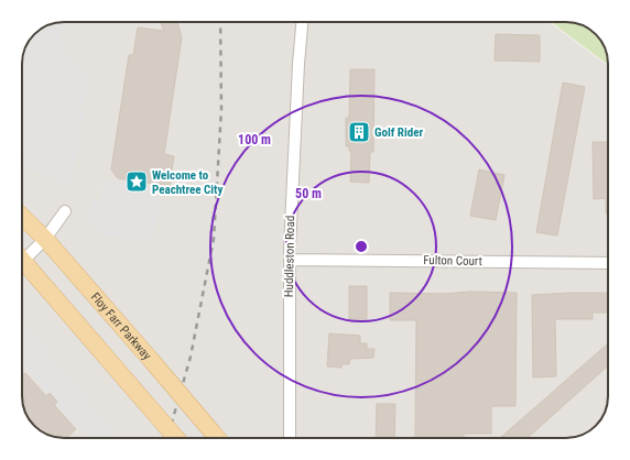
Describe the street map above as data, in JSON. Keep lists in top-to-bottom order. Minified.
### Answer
{"streets":{"main road":["Floy Farr Parkway"],"street":["Huddleston Road","Fulton Court"]},"crossings":[["Huddleston Road","Fulton Court"]],"places":{"building":["Golf Rider"],"place":["Welcome to Peachtree City"]},"rings":["100 m","50 m"]}
